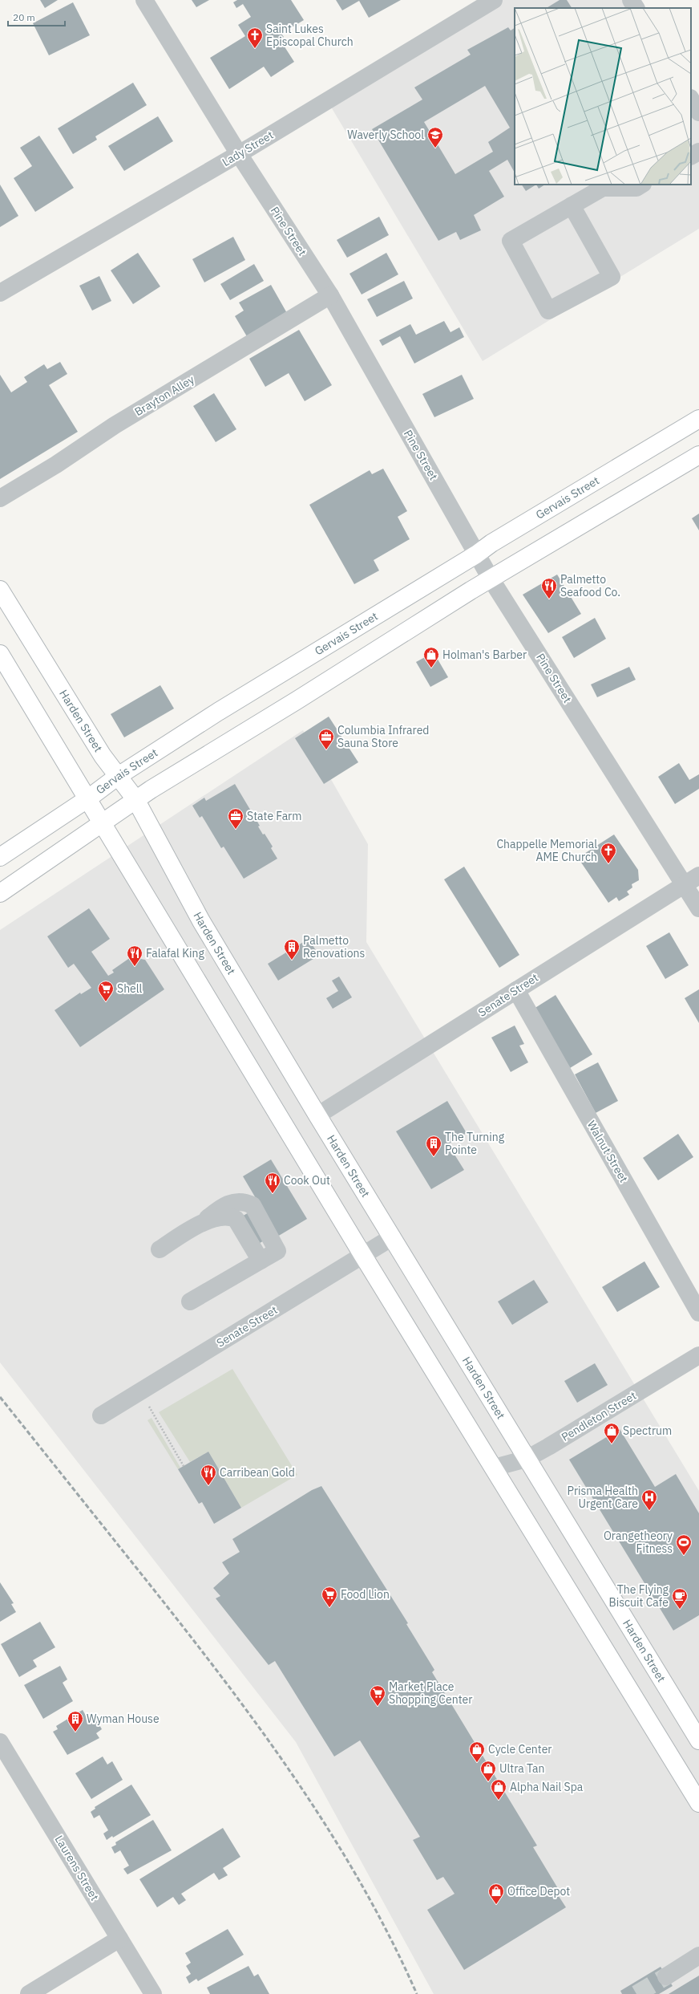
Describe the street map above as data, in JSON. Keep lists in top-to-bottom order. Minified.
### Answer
{"streets":{"main road":["Gervais Street","Harden Street"],"street":["Lady Street","Pine Street","Brayton Alley","Senate Street","Walnut Street","Pendleton Street","Laurens Street"]},"crossings":[["Lady Street","Pine Street"],["Pine Street","Brayton Alley"],["Pine Street","Gervais Street"],["Pine Street","Senate Street"],["Gervais Street","Harden Street"],["Harden Street","Senate Street"],["Harden Street","Pendleton Street"],["Senate Street","Walnut Street"]],"places":{"church":["Saint Lukes Episcopal Church","Chappelle Memorial AME Church"],"school or university":["Waverly School"],"restaurant":["Palmetto Seafood Co.","Falafal King","Cook Out","Carribean Gold"],"shop":["Holman's Barber","Spectrum","Cycle Center","Ultra Tan","Alpha Nail Spa","Office Depot"],"office":["Columbia Infrared Sauna Store","State Farm"],"building":["Palmetto Renovations","The Turning Pointe","Wyman House"],"supermarket":["Shell","Food Lion","Market Place Shopping Center"],"hospital":["Prisma Health Urgent Care"],"sports":["Orangetheory Fitness"],"cafe":["The Flying Biscuit Cafe"]},"scale_bar":"20 m"}
